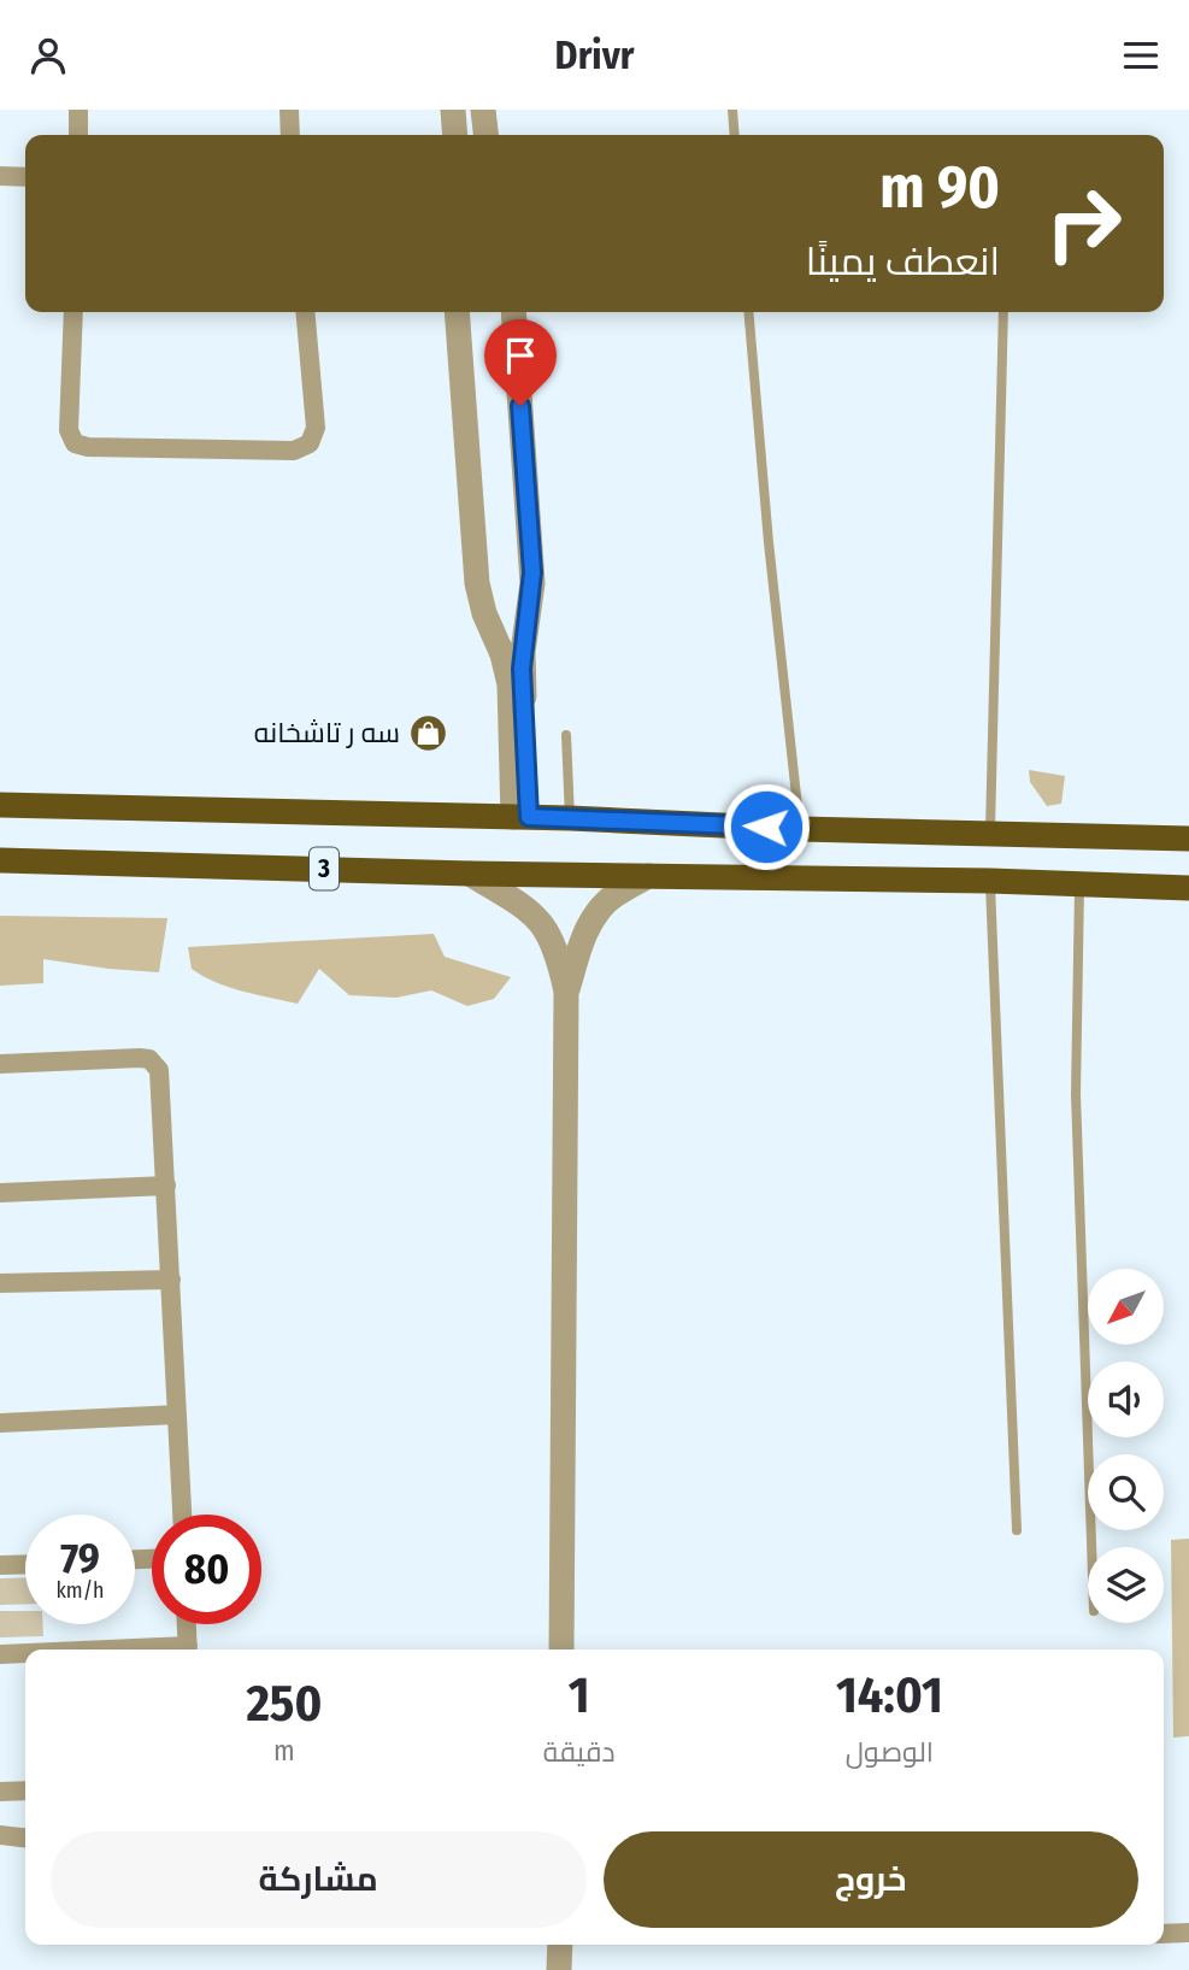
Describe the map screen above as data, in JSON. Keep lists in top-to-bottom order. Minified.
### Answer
{"streets":{"highway":["3"]},"places":{"shop":["سه ر تاشخانه"]},"north":"bottom left","page":{"header":"Drivr","turn":["90 m","انعطف يمينًا"],"speed":"79 km/h","limit":"80","eta":["14:01","الوصول","1","دقيقة","250","m"],"buttons":["خروج","مشاركة"]}}
